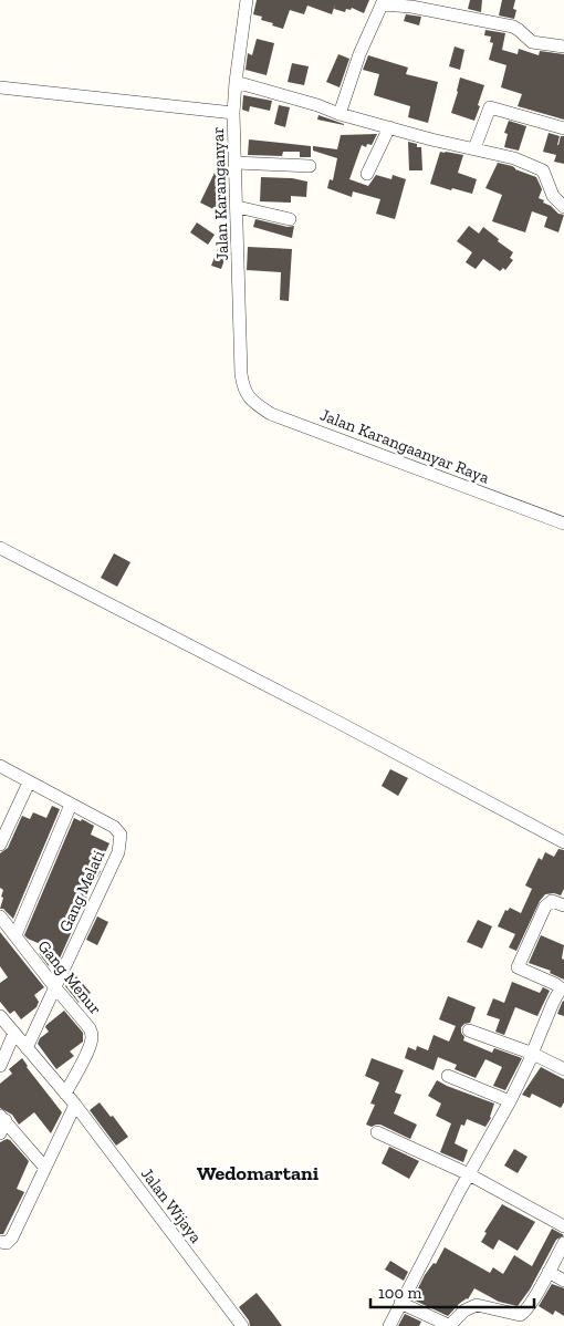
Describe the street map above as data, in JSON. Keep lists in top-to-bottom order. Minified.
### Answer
{"streets":{"street":["Jalan Karanganyar","Jalan Karangaanyar Raya","Gang Melati","Gang Menur","Jalan Wijaya"]},"crossings":[["Jalan Karanganyar","Jalan Karangaanyar Raya"],["Gang Melati","Gang Menur"],["Gang Melati","Jalan Wijaya"],["Gang Menur","Jalan Wijaya"]],"districts":["Wedomartani"],"scale_bar":"100 m"}
